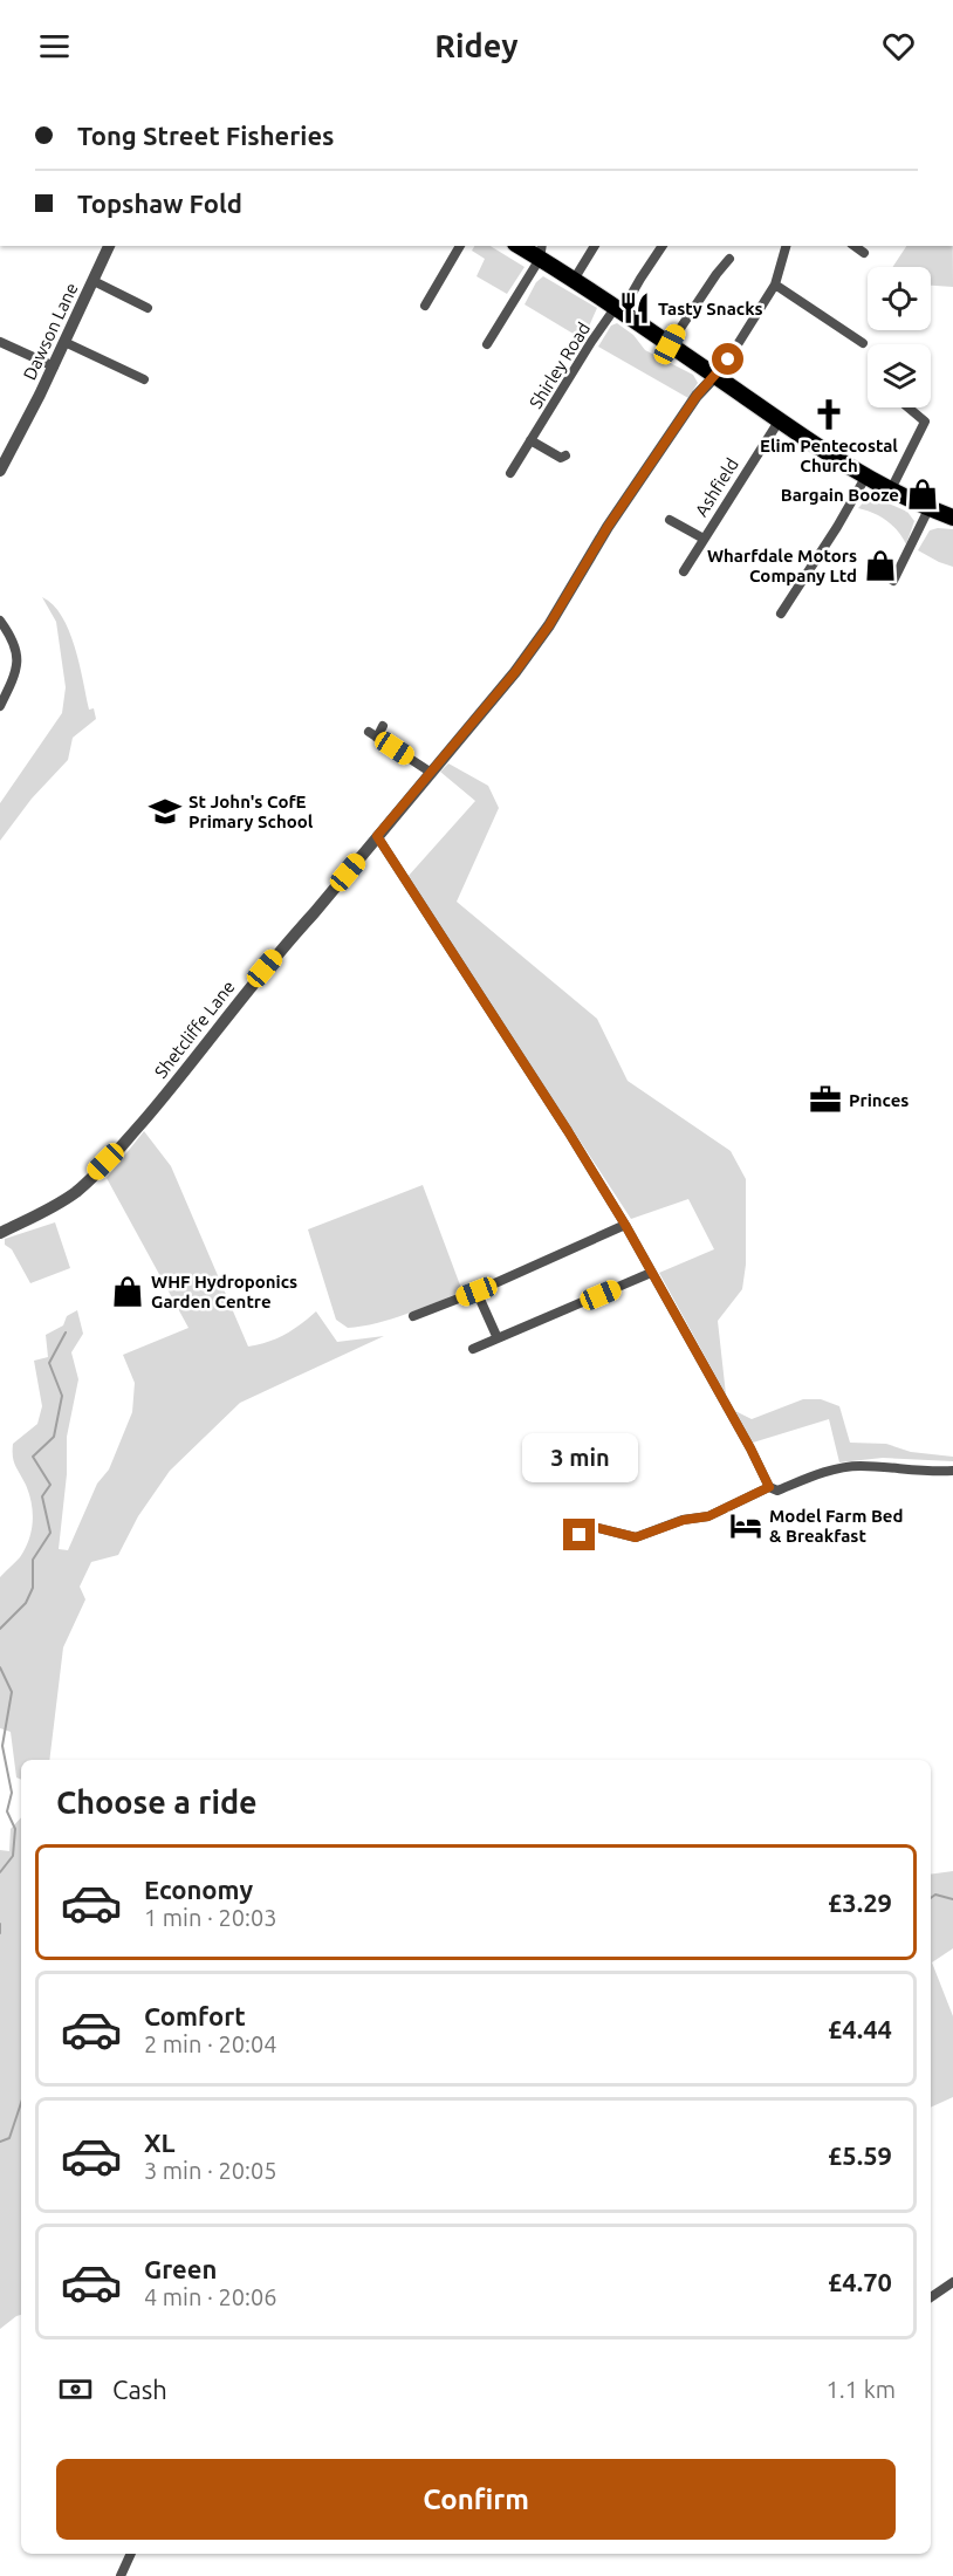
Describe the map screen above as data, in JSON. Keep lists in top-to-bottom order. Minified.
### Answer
{"streets":{"street":["Dawson Lane","Shirley Road","Ashfield","Shetcliffe Lane"]},"places":{"restaurant":["Tasty Snacks"],"church":["Elim Pentecostal Church"],"shop":["Bargain Booze","Wharfdale Motors Company Ltd","WHF Hydroponics Garden Centre"],"school or university":["St John's CofE Primary School"],"office":["Princes"],"hotel":["Model Farm Bed & Breakfast"]},"page":{"header":"Ridey","banner":["Tong Street Fisheries","Topshaw Fold"],"bubble":"3 min","heading":"Choose a ride","list":[{"name":"Economy","note":"1 min · 20:03","value":"£3.29"},{"name":"Comfort","note":"2 min · 20:04","value":"£4.44"},{"name":"XL","note":"3 min · 20:05","value":"£5.59"},{"name":"Green","note":"4 min · 20:06","value":"£4.70"}],"pay":["Cash","1.1 km"],"buttons":"Confirm"}}
